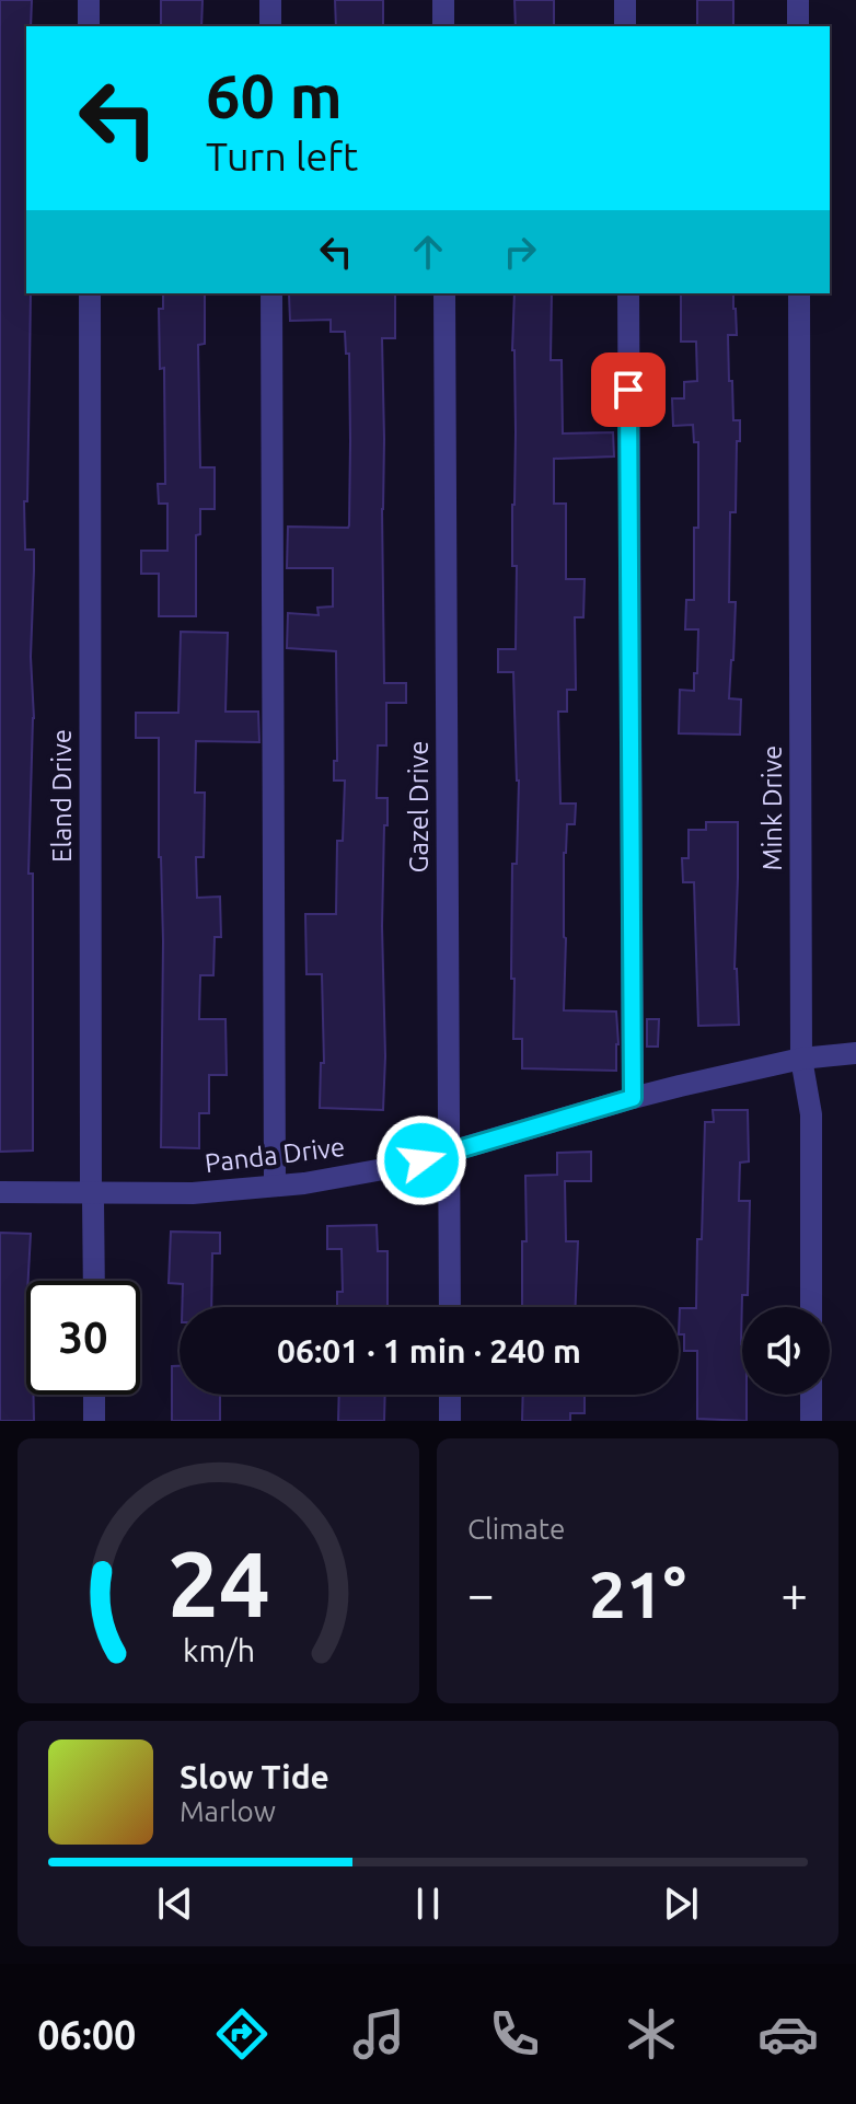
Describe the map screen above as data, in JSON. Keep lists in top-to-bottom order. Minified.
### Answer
{"streets":{"street":["Eland Drive","Gazel Drive","Mink Drive","Panda Drive"]},"crossings":[["Eland Drive","Panda Drive"],["Gazel Drive","Panda Drive"],["Mink Drive","Panda Drive"]],"page":{"turn":["60 m","Turn left"],"limit":"30","trip":"06:01 · 1 min · 240 m","tile":"Climate","heat":["−","21°","+"],"song":["Slow Tide","Marlow"],"tabs":"06:00","gauge":["24","km/h"]}}
